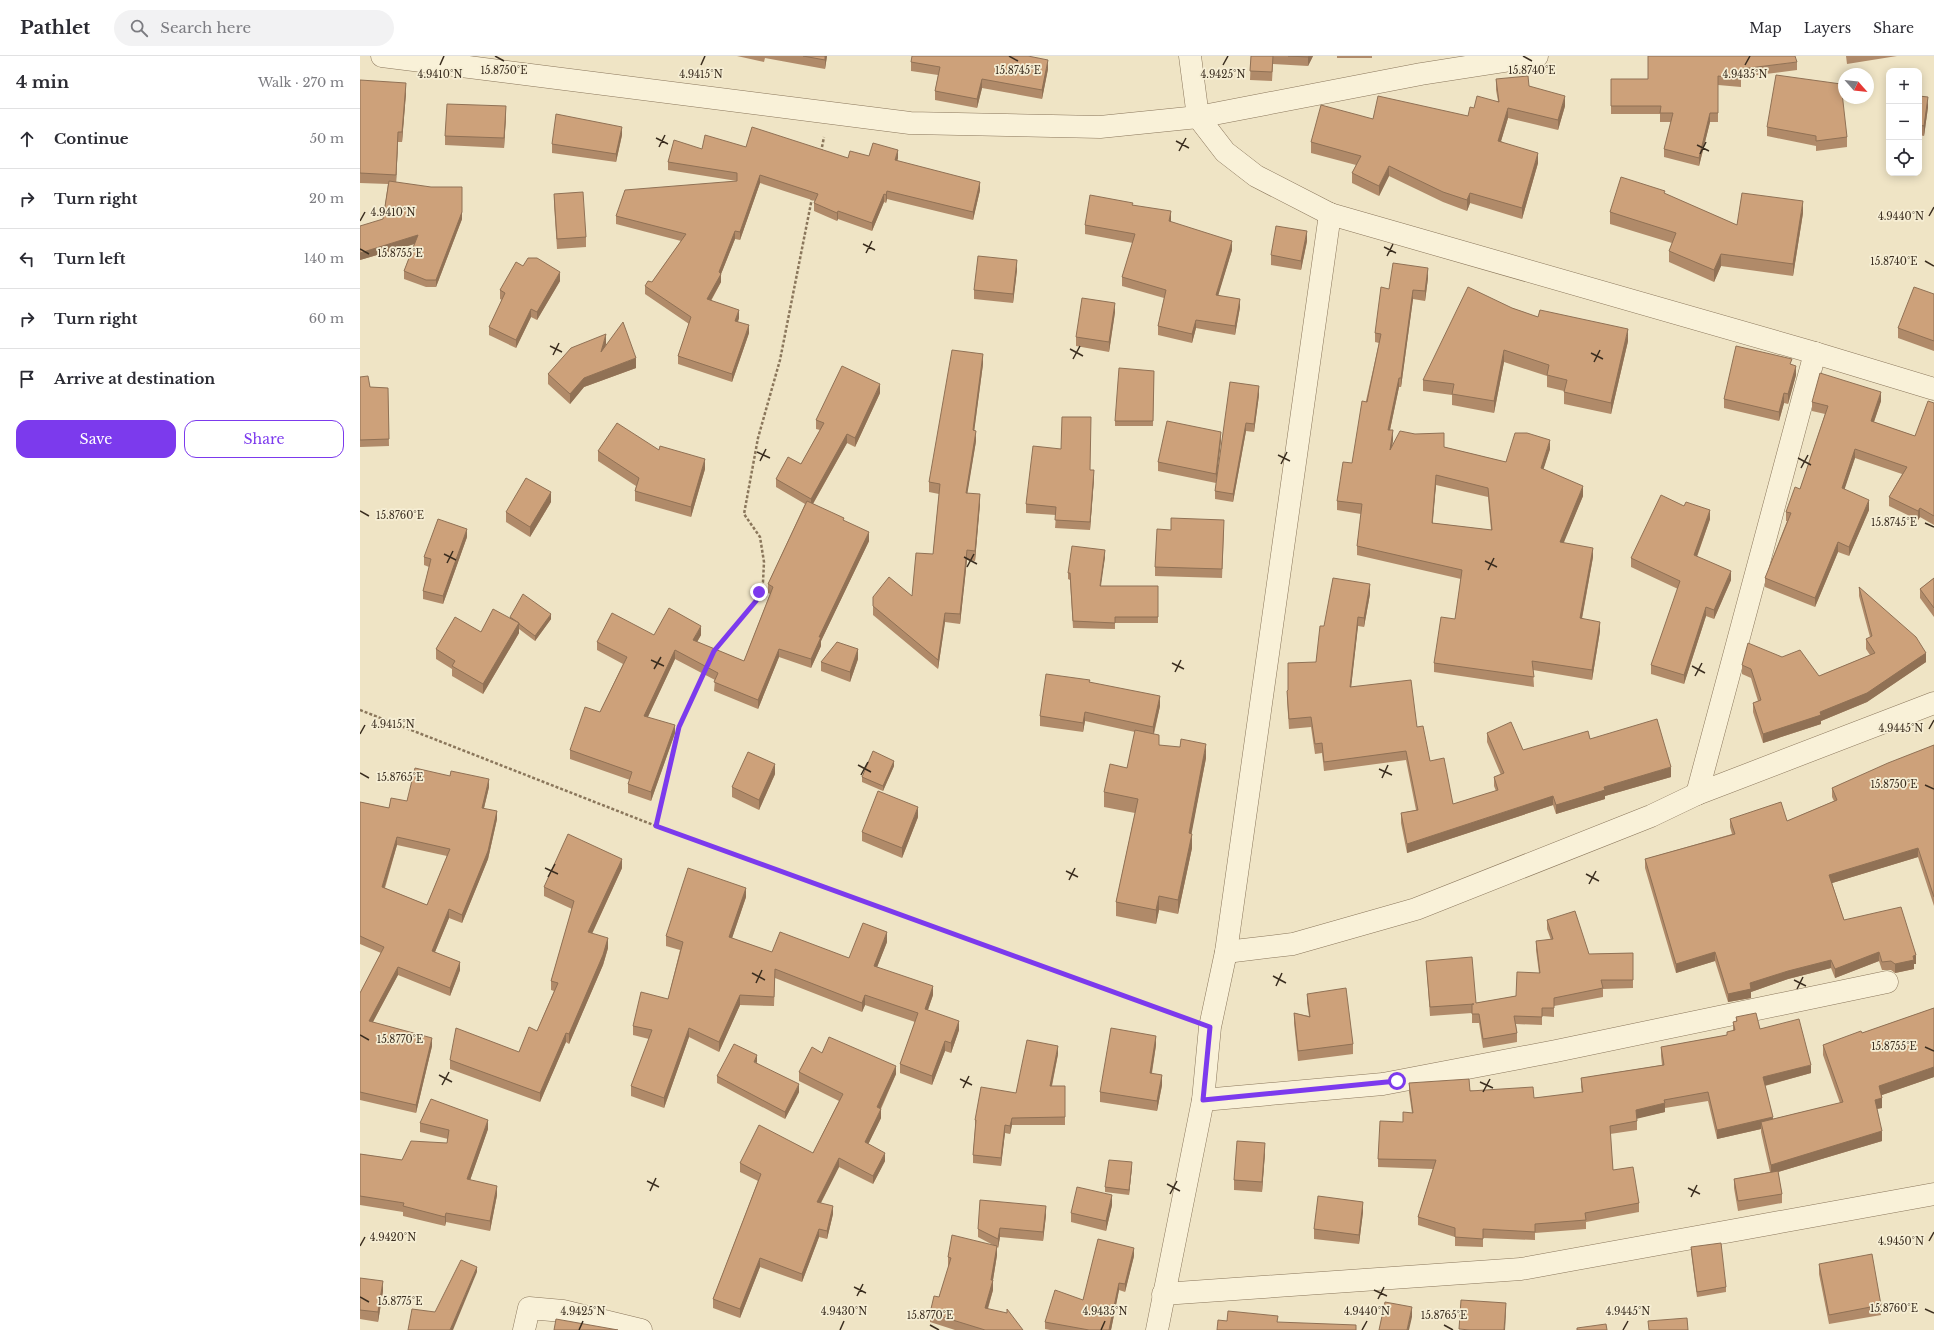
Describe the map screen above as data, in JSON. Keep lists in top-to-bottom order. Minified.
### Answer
{"north":"bottom right","page":{"header":"Pathlet","search":"Search here","nav":["Map","Layers","Share"],"heading":["4 min","Walk · 270 m"],"map_buttons":["+","−"],"list":[["Continue","50 m"],["Turn right","20 m"],["Turn left","140 m"],["Turn right","60 m"],"Arrive at destination"],"buttons":["Save","Share"]},"coordinates":["15.8750°E","15.8745°E","15.8740°E","4.9410°N","4.9415°N","4.9425°N","4.9435°N","4.9440°N","15.8755°E","15.8760°E","4.9445°N","15.8765°E","15.8770°E","4.9420°N","4.9450°N","15.8775°E","4.9430°N"]}
